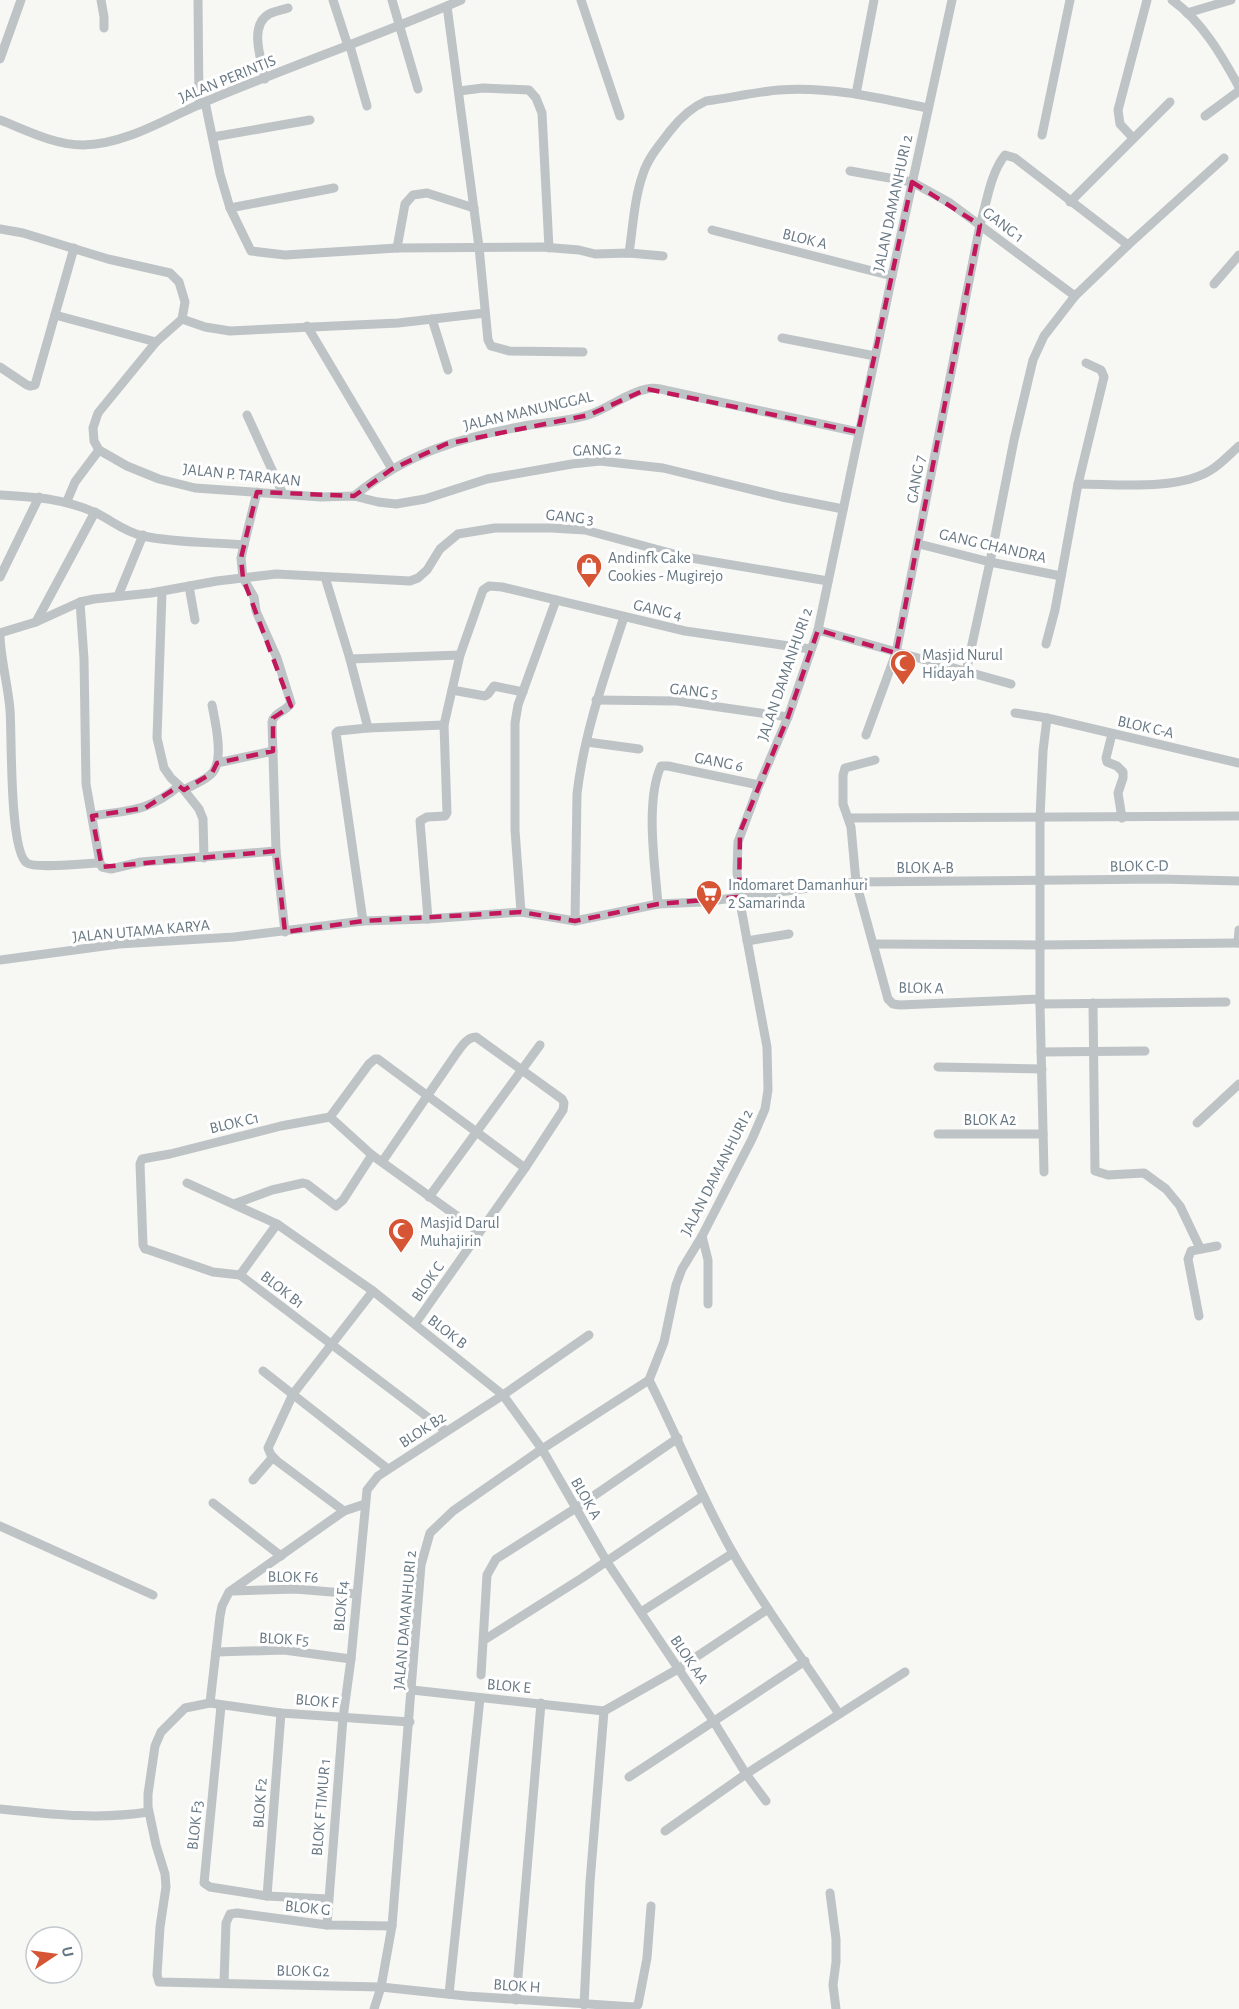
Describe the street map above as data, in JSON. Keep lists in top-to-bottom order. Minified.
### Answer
{"streets":{"street":["JALAN PERINTIS","JALAN DAMANHURI 2","GANG 1","BLOK A","JALAN MANUNGGAL","GANG 2","JALAN P. TARAKAN","GANG 7","GANG 3","GANG CHANDRA","GANG 4","GANG 5","BLOK C-A","GANG 6","BLOK C-D","BLOK A-B","JALAN UTAMA KARYA","BLOK A2","BLOK C1","BLOK C","BLOK B1","BLOK B","BLOK B2","BLOK F6","BLOK F4","BLOK F5","BLOK AA","BLOK E","BLOK F","BLOK F2","BLOK F TIMUR 1","BLOK F3","BLOK G","BLOK G2","BLOK H"]},"crossings":[["JALAN DAMANHURI 2","GANG 1"],["JALAN DAMANHURI 2","BLOK A"],["JALAN DAMANHURI 2","JALAN MANUNGGAL"],["JALAN DAMANHURI 2","GANG 2"],["JALAN DAMANHURI 2","GANG 3"],["JALAN DAMANHURI 2","GANG 4"],["JALAN DAMANHURI 2","GANG 5"],["JALAN DAMANHURI 2","GANG 6"],["JALAN DAMANHURI 2","BLOK A-B"],["JALAN DAMANHURI 2","BLOK B"],["JALAN DAMANHURI 2","BLOK E"],["JALAN DAMANHURI 2","BLOK F"],["JALAN DAMANHURI 2","BLOK G"],["JALAN DAMANHURI 2","BLOK G2"],["JALAN DAMANHURI 2","BLOK H"],["GANG 1","GANG 7"],["BLOK A","BLOK A-B"],["BLOK A","BLOK B"],["BLOK A","BLOK AA"],["JALAN MANUNGGAL","GANG 2"],["JALAN MANUNGGAL","JALAN P. TARAKAN"],["GANG 2","JALAN P. TARAKAN"],["GANG 7","GANG CHANDRA"],["GANG 6","BLOK A-B"],["BLOK C-D","BLOK A-B"],["BLOK A-B","JALAN UTAMA KARYA"],["BLOK C1","BLOK B1"],["BLOK C","BLOK B"],["BLOK B1","BLOK B2"],["BLOK B","BLOK B2"],["BLOK B2","BLOK F4"],["BLOK F6","BLOK F4"],["BLOK F4","BLOK F5"],["BLOK F4","BLOK F"],["BLOK F4","BLOK F TIMUR 1"],["BLOK F","BLOK F2"],["BLOK F","BLOK F TIMUR 1"],["BLOK F","BLOK F3"],["BLOK F2","BLOK F3"],["BLOK F TIMUR 1","BLOK G"],["BLOK G","BLOK G2"],["BLOK G2","BLOK H"]],"places":{"shop":["Andinfk Cake Cookies - Mugirejo"],"mosque":["Masjid Nurul Hidayah","Masjid Darul Muhajirin"],"supermarket":["Indomaret Damanhuri 2 Samarinda"]},"north":"right"}
